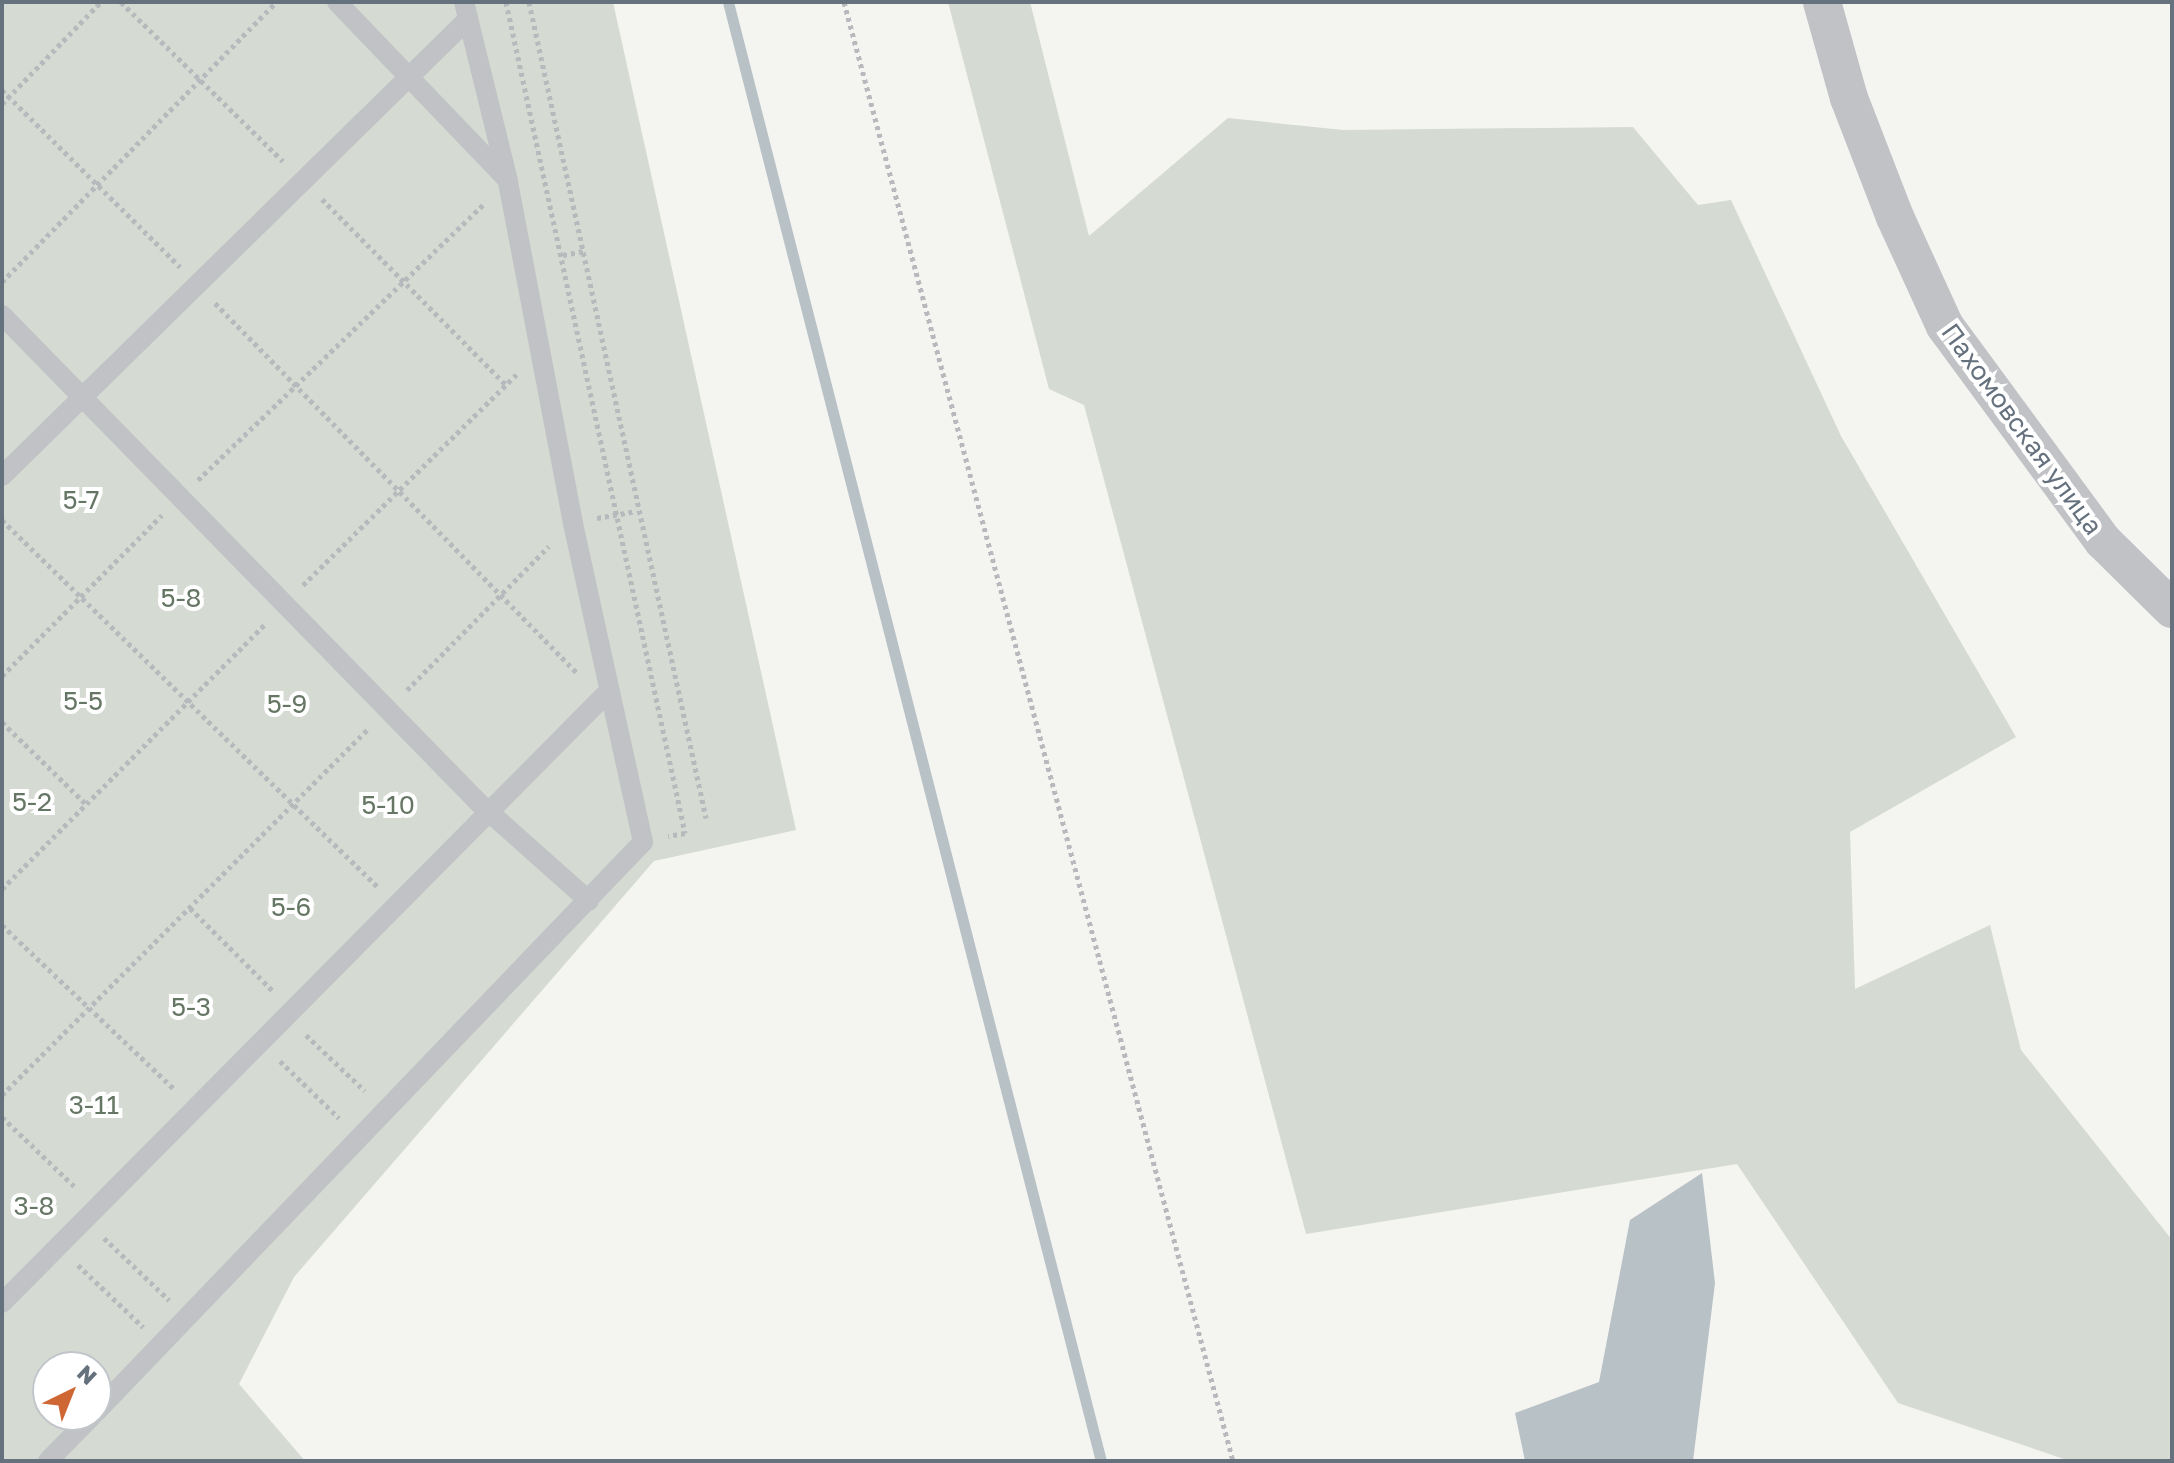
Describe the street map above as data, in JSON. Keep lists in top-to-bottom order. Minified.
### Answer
{"streets":{"street":["Пахомовская улица"]},"parks":["5-7","5-8","5-5","5-9","5-2","5-10","5-6","5-3","3-11","3-8"],"north":"top right"}
